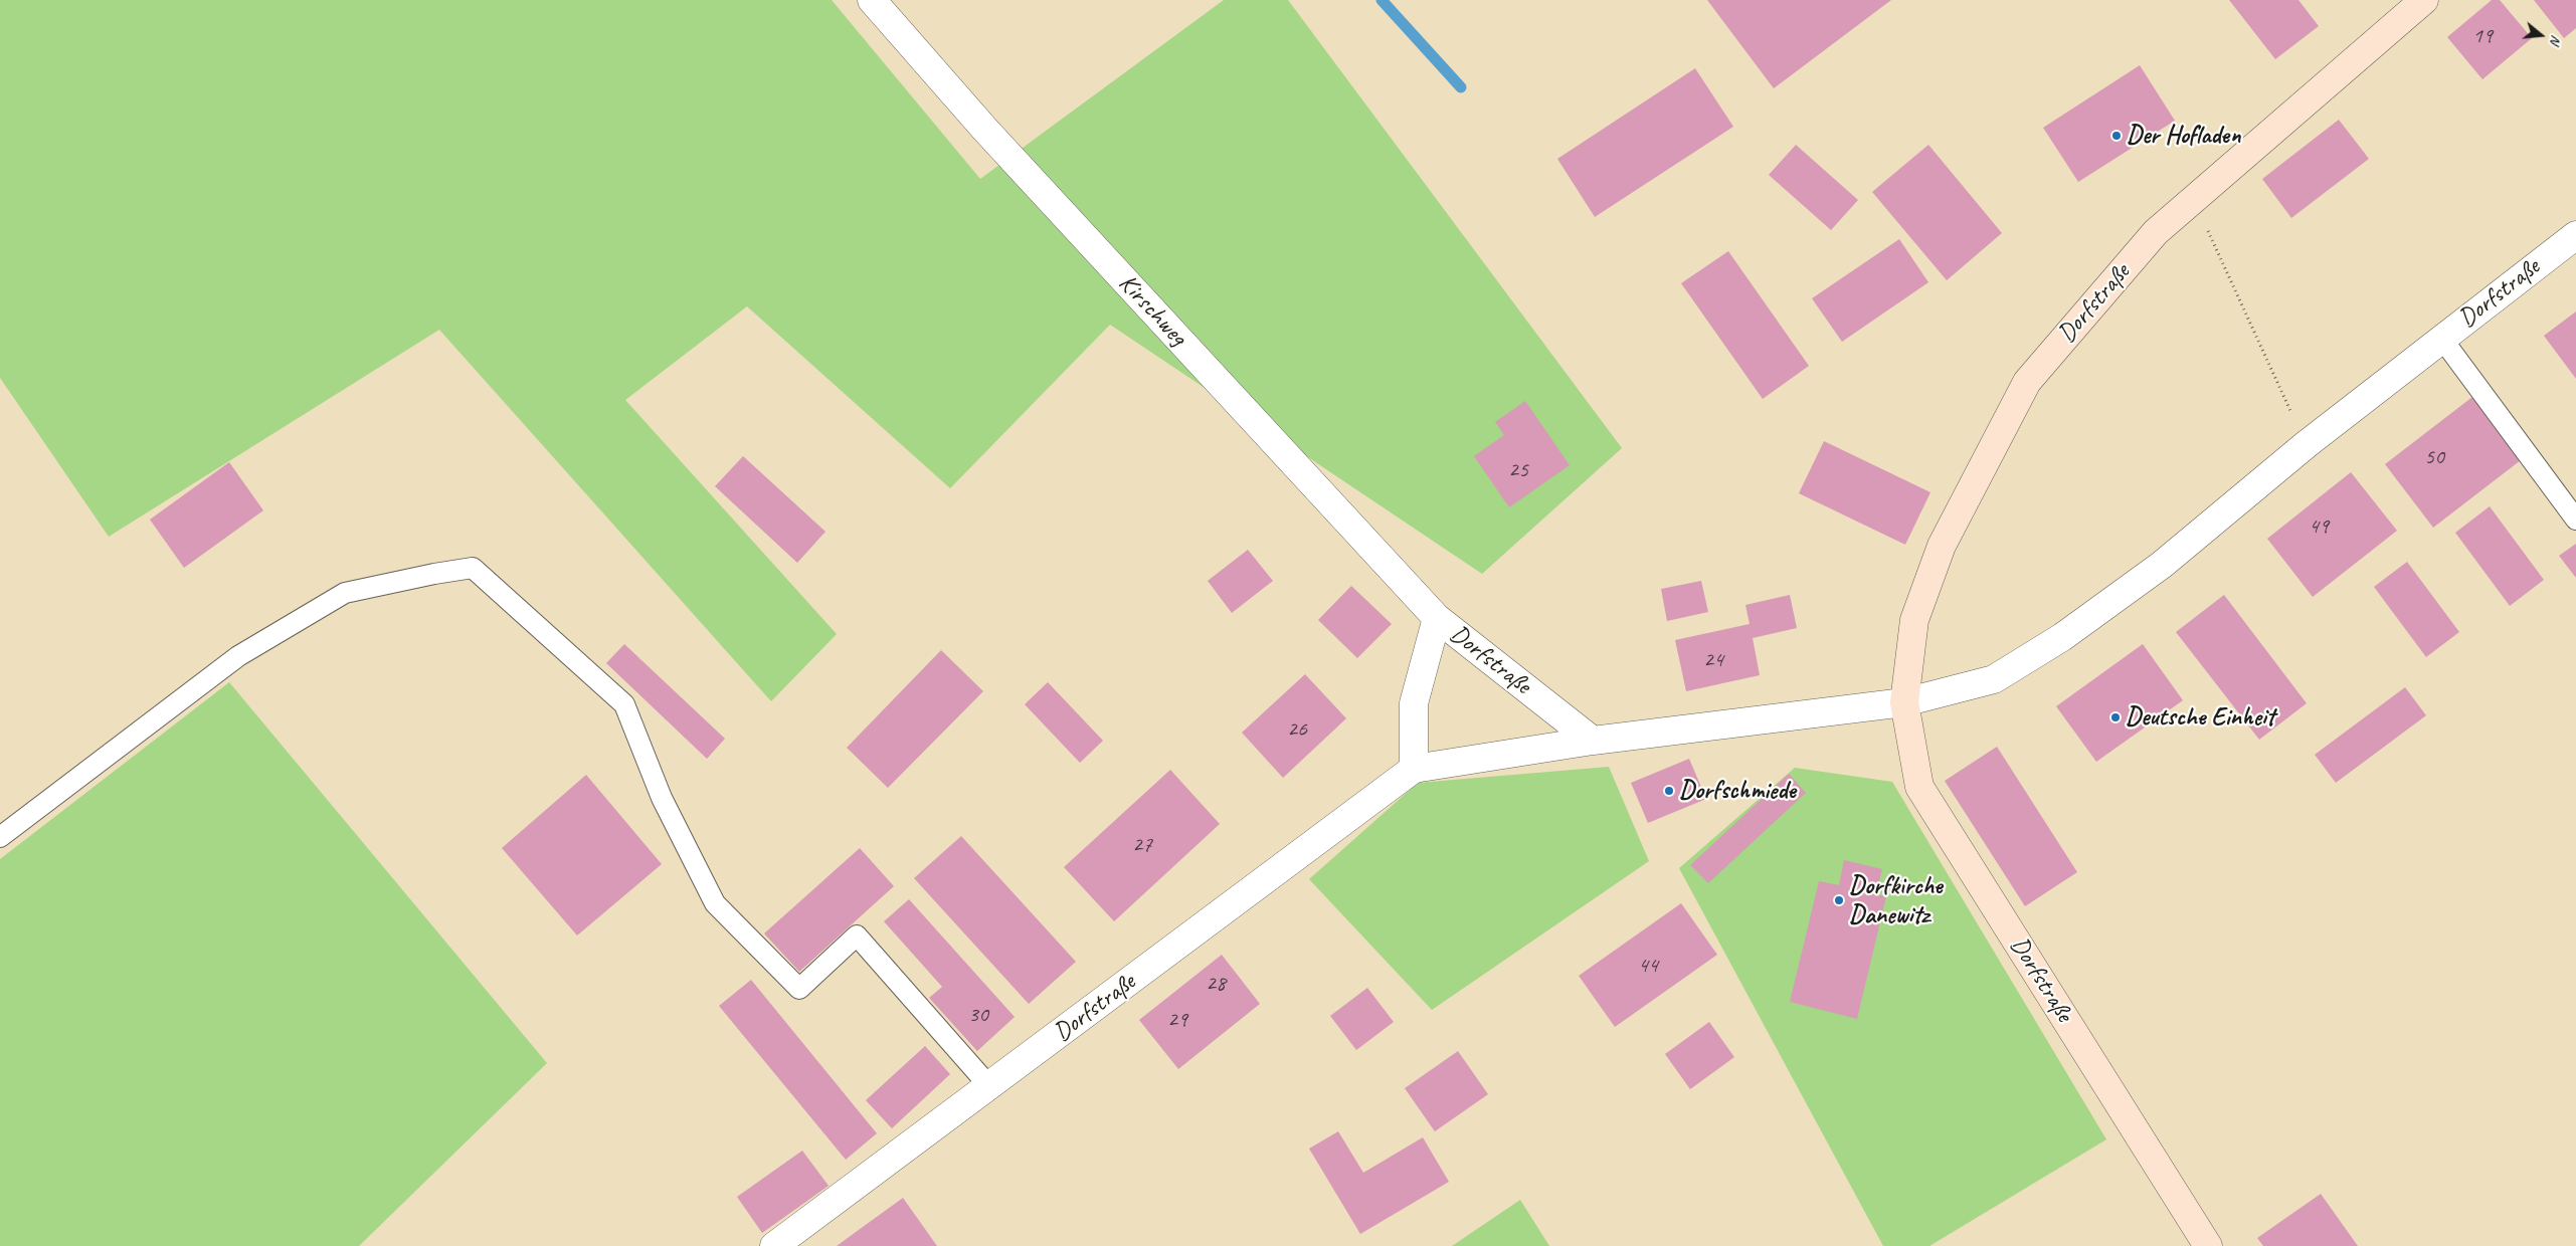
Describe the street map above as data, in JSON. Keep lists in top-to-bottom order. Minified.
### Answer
{"streets":{"street":["Dorfstraße","Kirschweg"]},"crossings":[["Dorfstraße","Kirschweg"]],"places":["Der Hofladen","Deutsche Einheit","Dorfschmiede","Dorfkirche Danewitz"],"house_numbers":["19","50","25","49","24","26","27","44","28","30","29"],"north":"right"}
